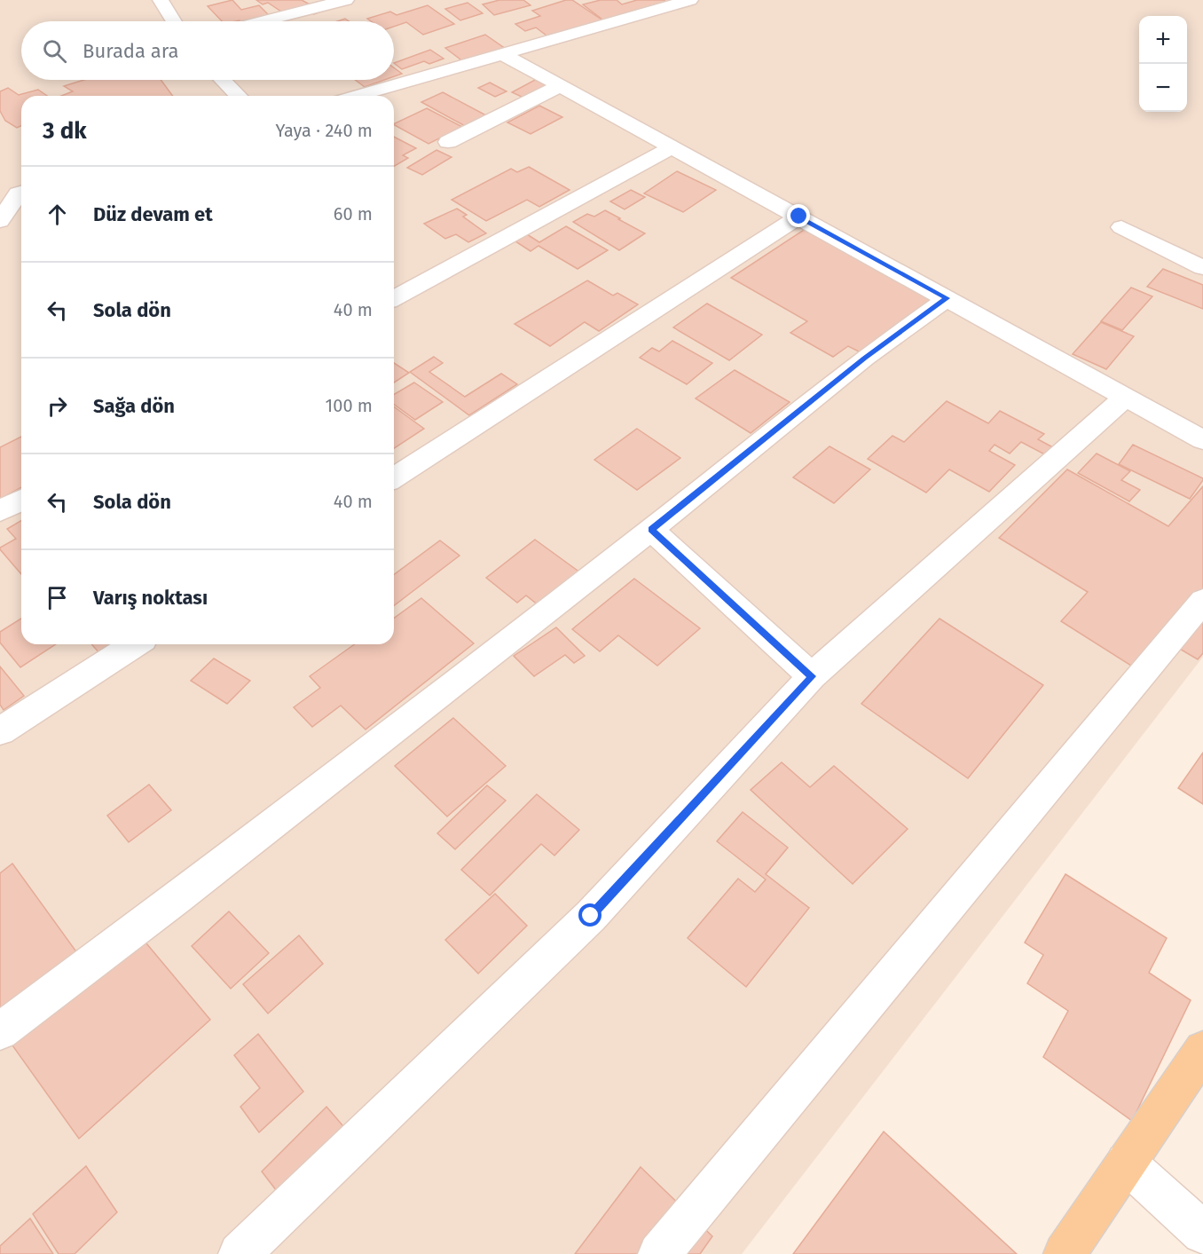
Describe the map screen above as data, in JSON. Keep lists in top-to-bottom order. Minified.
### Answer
{"page":{"map_buttons":["+","−"],"search":"Burada ara","heading":["3 dk","Yaya · 240 m"],"list":[["Düz devam et","60 m"],["Sola dön","40 m"],["Sağa dön","100 m"],["Sola dön","40 m"],"Varış noktası"]}}
